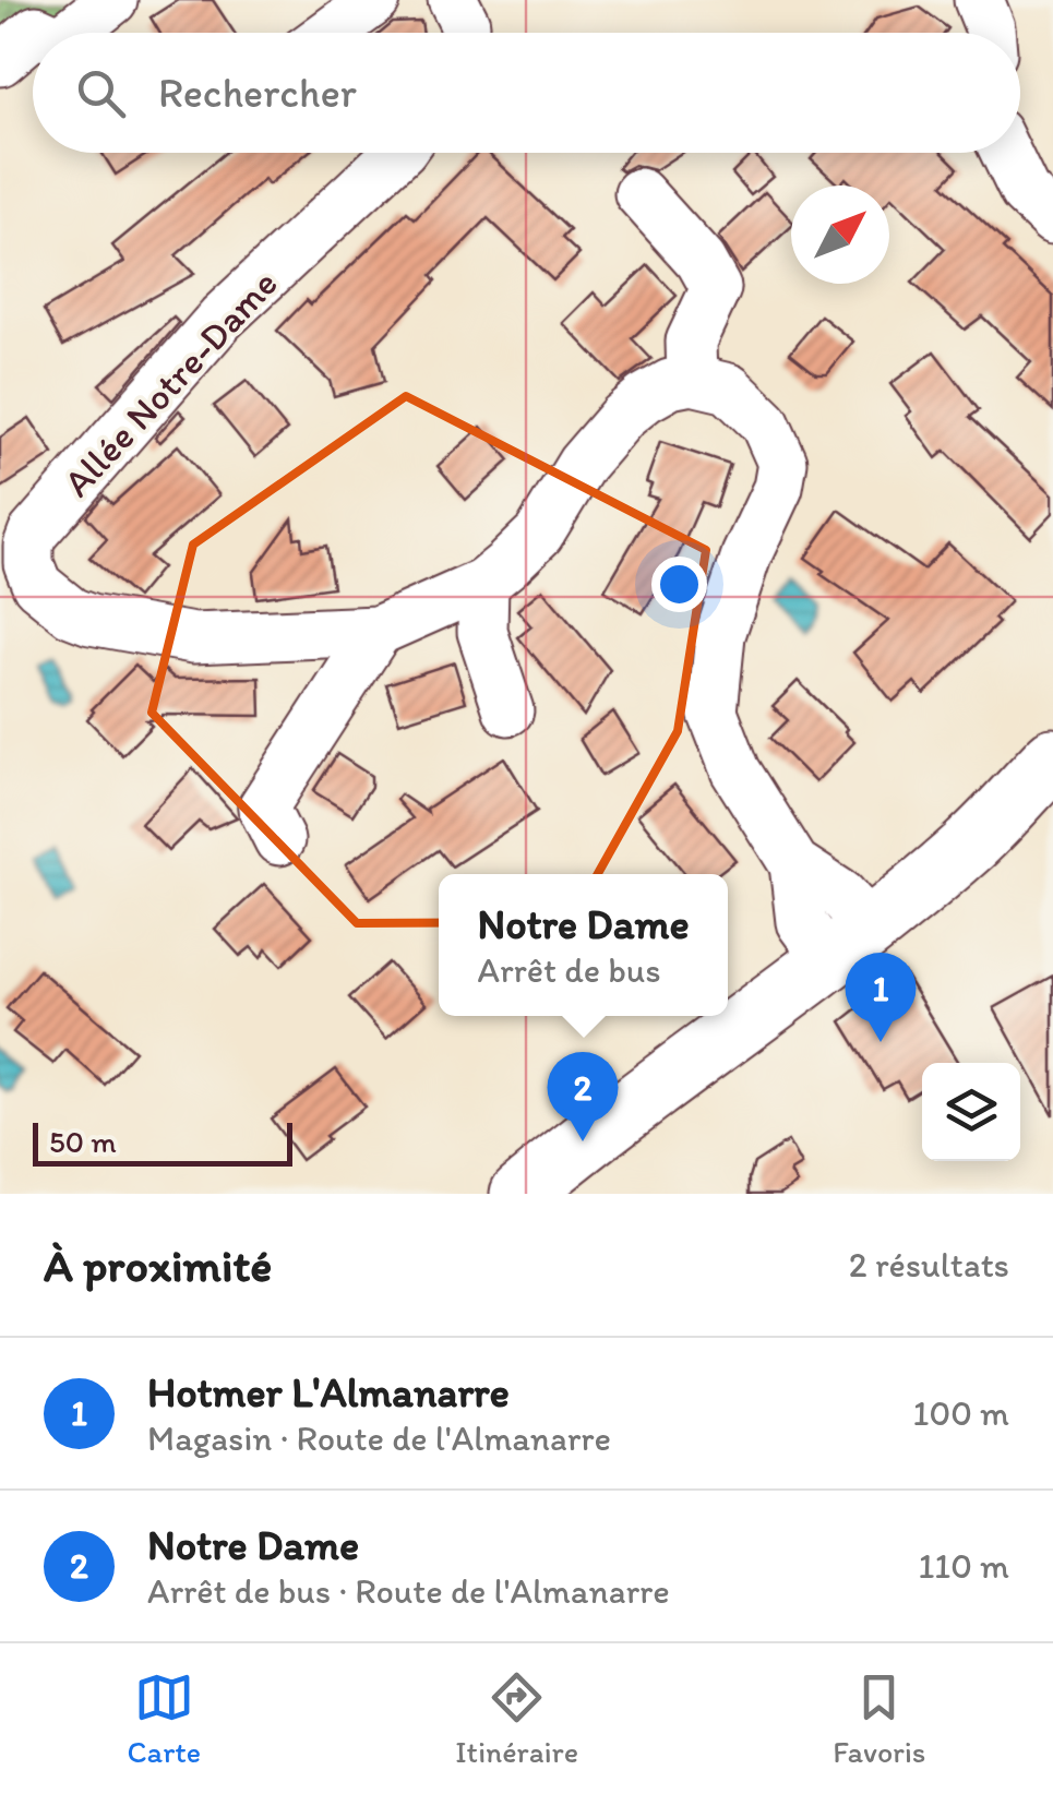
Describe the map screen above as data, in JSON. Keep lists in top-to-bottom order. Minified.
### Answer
{"streets":{"street":["Allée Notre-Dame"]},"scale_bar":"50 m","north":"top right","page":{"search":"Rechercher","popup":["Notre Dame","Arrêt de bus"],"pins":["1","2"],"scale":"50 m","heading":["À proximité","2 résultats"],"list":[{"mark":"1","name":"Hotmer L'Almanarre","note":"Magasin · Route de l'Almanarre","value":"100 m"},{"mark":"2","name":"Notre Dame","note":"Arrêt de bus · Route de l'Almanarre","value":"110 m"}],"nav":["Carte","Itinéraire","Favoris"]}}
